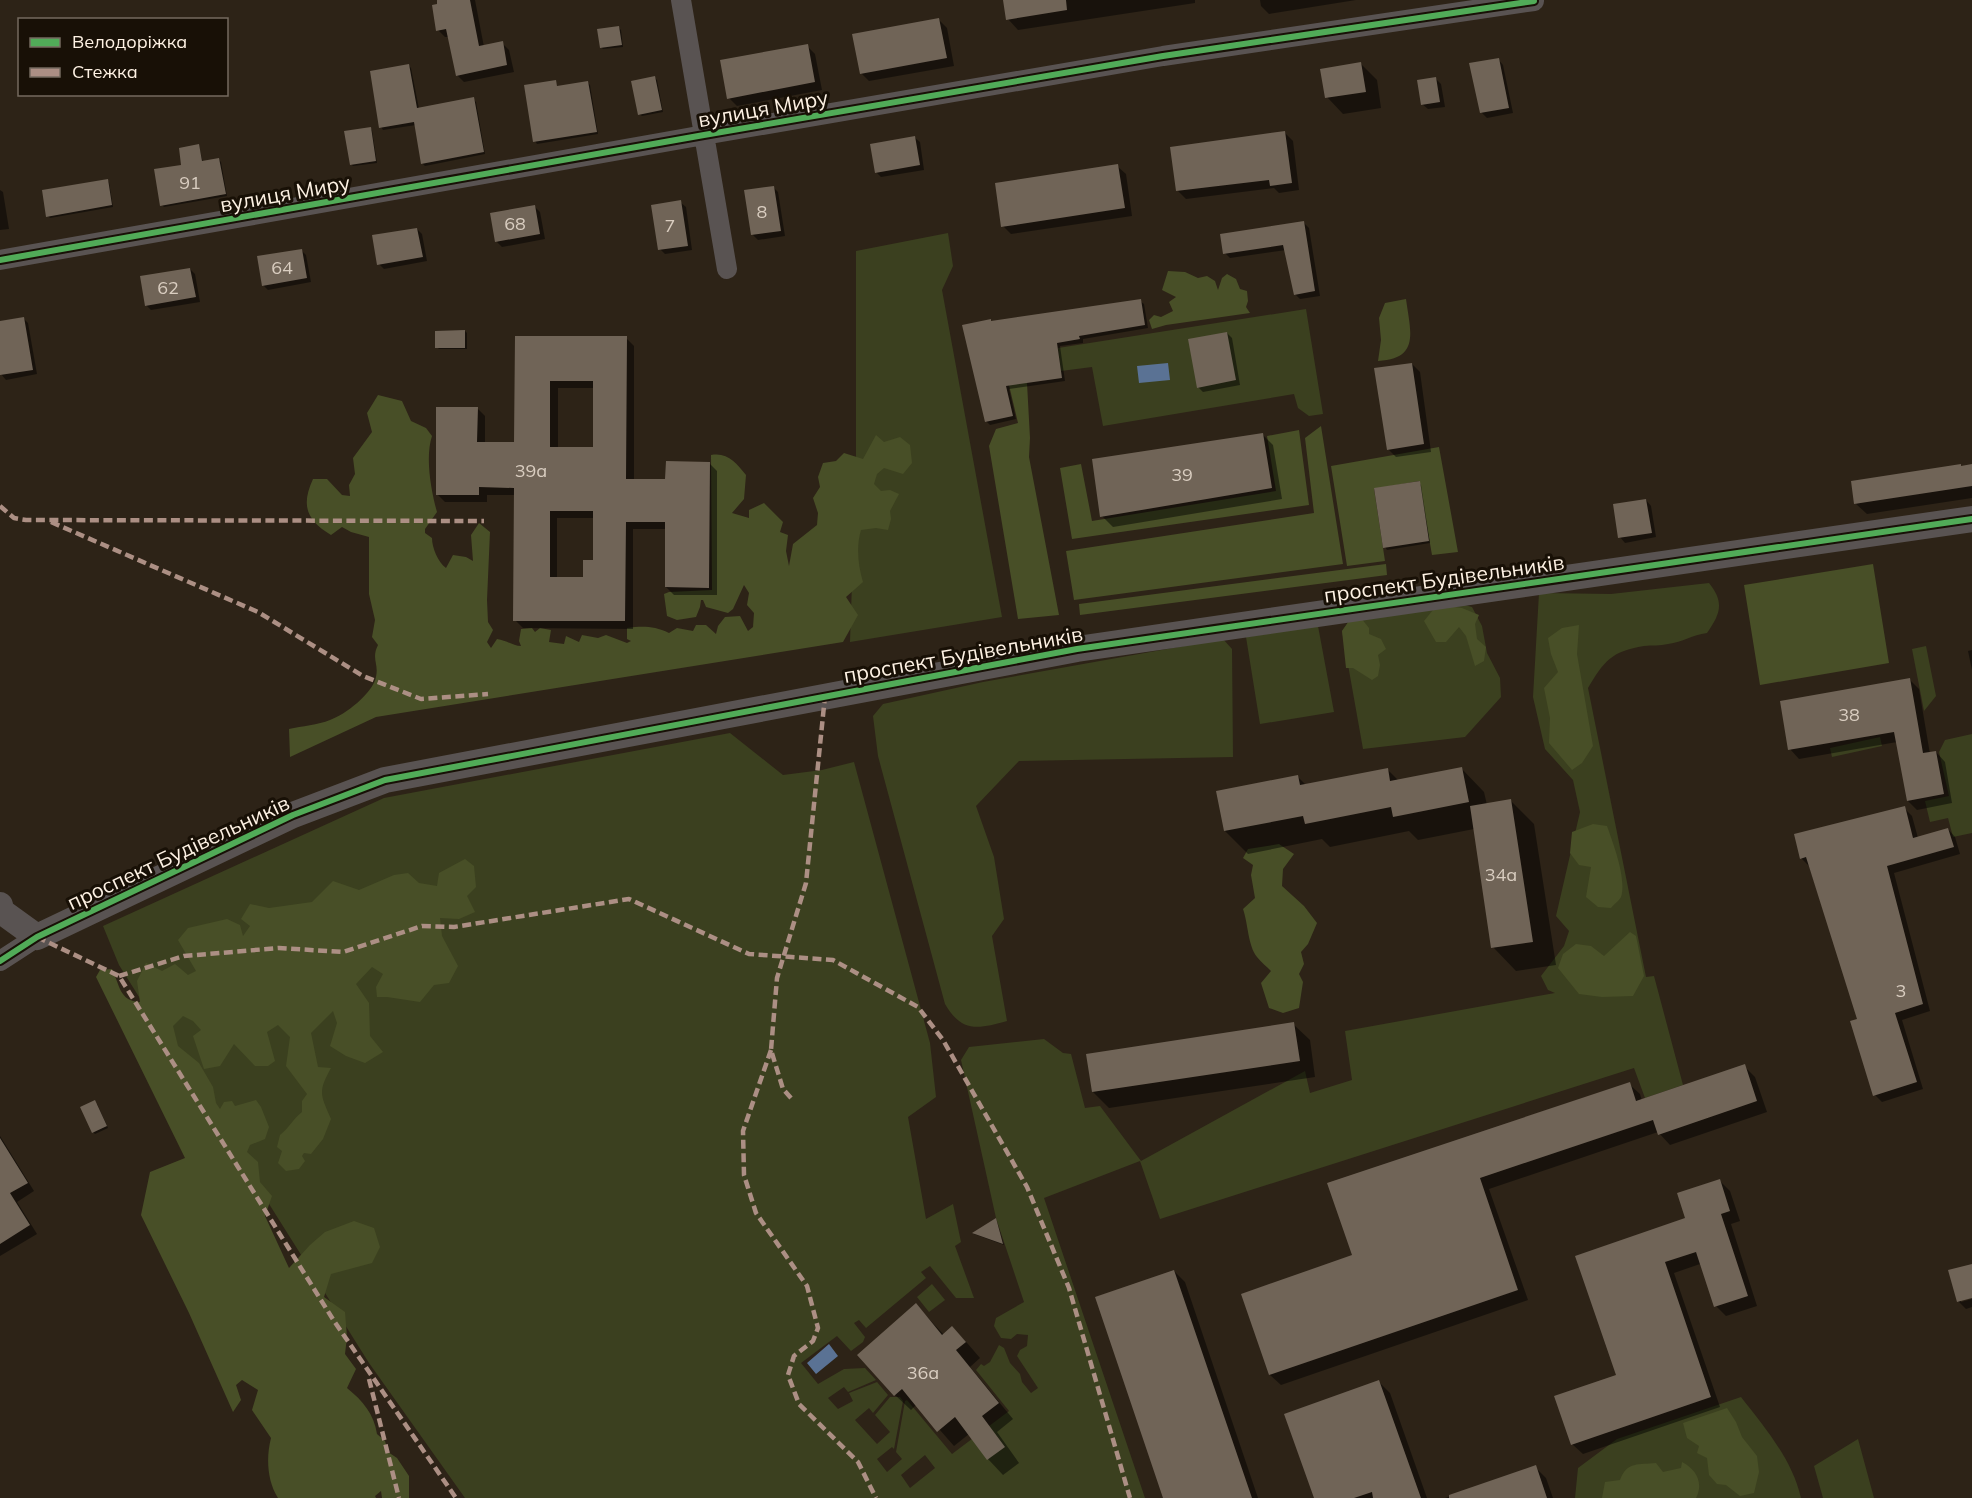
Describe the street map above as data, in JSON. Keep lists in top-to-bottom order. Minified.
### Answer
{"streets":{"street":["вулиця Миру","проспект Будівельників"]},"house_numbers":["91","8","68","7","64","62","39а","39","38","34а","3","36а"],"legend":["Велодоріжка","Стежка"]}
